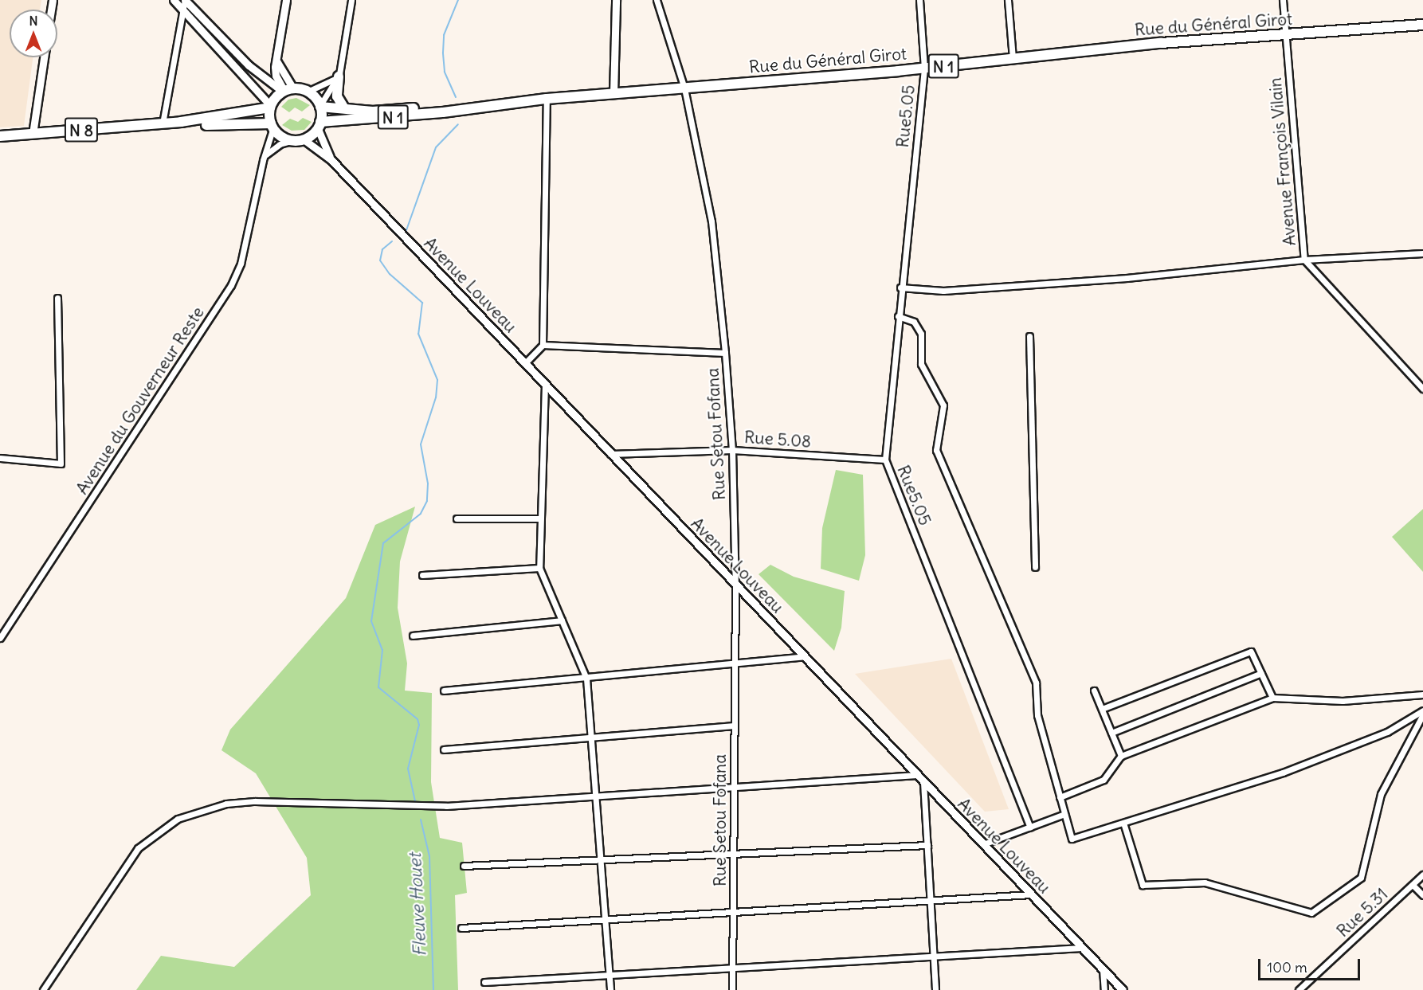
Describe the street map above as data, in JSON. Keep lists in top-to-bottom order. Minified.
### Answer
{"streets":{"highway":["Rue du Général Girot","N 1","N 8"],"main road":["Avenue Louveau"],"street":["Rue5.05","Avenue François Vilain","Avenue du Gouverneur Reste","Rue Setou Fofana","Rue 5.08","Rue 5.31"]},"crossings":[["Rue du Général Girot","N 1"],["Rue du Général Girot","Rue5.05"],["Rue du Général Girot","Avenue François Vilain"],["Rue du Général Girot","Rue Setou Fofana"],["N 1","N 8"],["N 1","Avenue Louveau"],["N 1","Avenue du Gouverneur Reste"],["Rue5.05","Rue 5.08"],["N 8","Avenue Louveau"],["N 8","Avenue du Gouverneur Reste"],["Avenue Louveau","Avenue du Gouverneur Reste"],["Avenue Louveau","Rue Setou Fofana"],["Avenue Louveau","Rue 5.08"],["Rue Setou Fofana","Rue 5.08"]],"water":["Fleuve Houet"],"scale_bar":"100 m","north":"top"}
